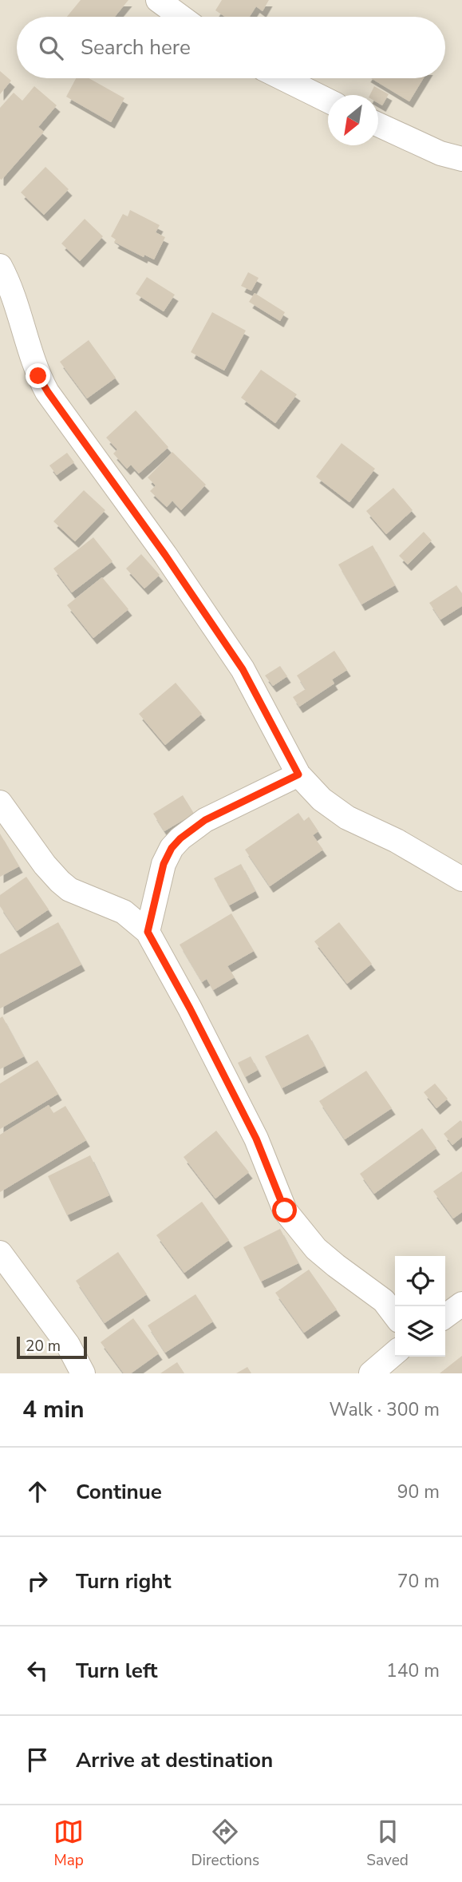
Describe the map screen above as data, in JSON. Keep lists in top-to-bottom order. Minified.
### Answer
{"scale_bar":"20 m","north":"bottom left","page":{"search":"Search here","scale":"20 m","heading":["4 min","Walk · 300 m"],"list":[["Continue","90 m"],["Turn right","70 m"],["Turn left","140 m"],"Arrive at destination"],"nav":["Map","Directions","Saved"]}}
